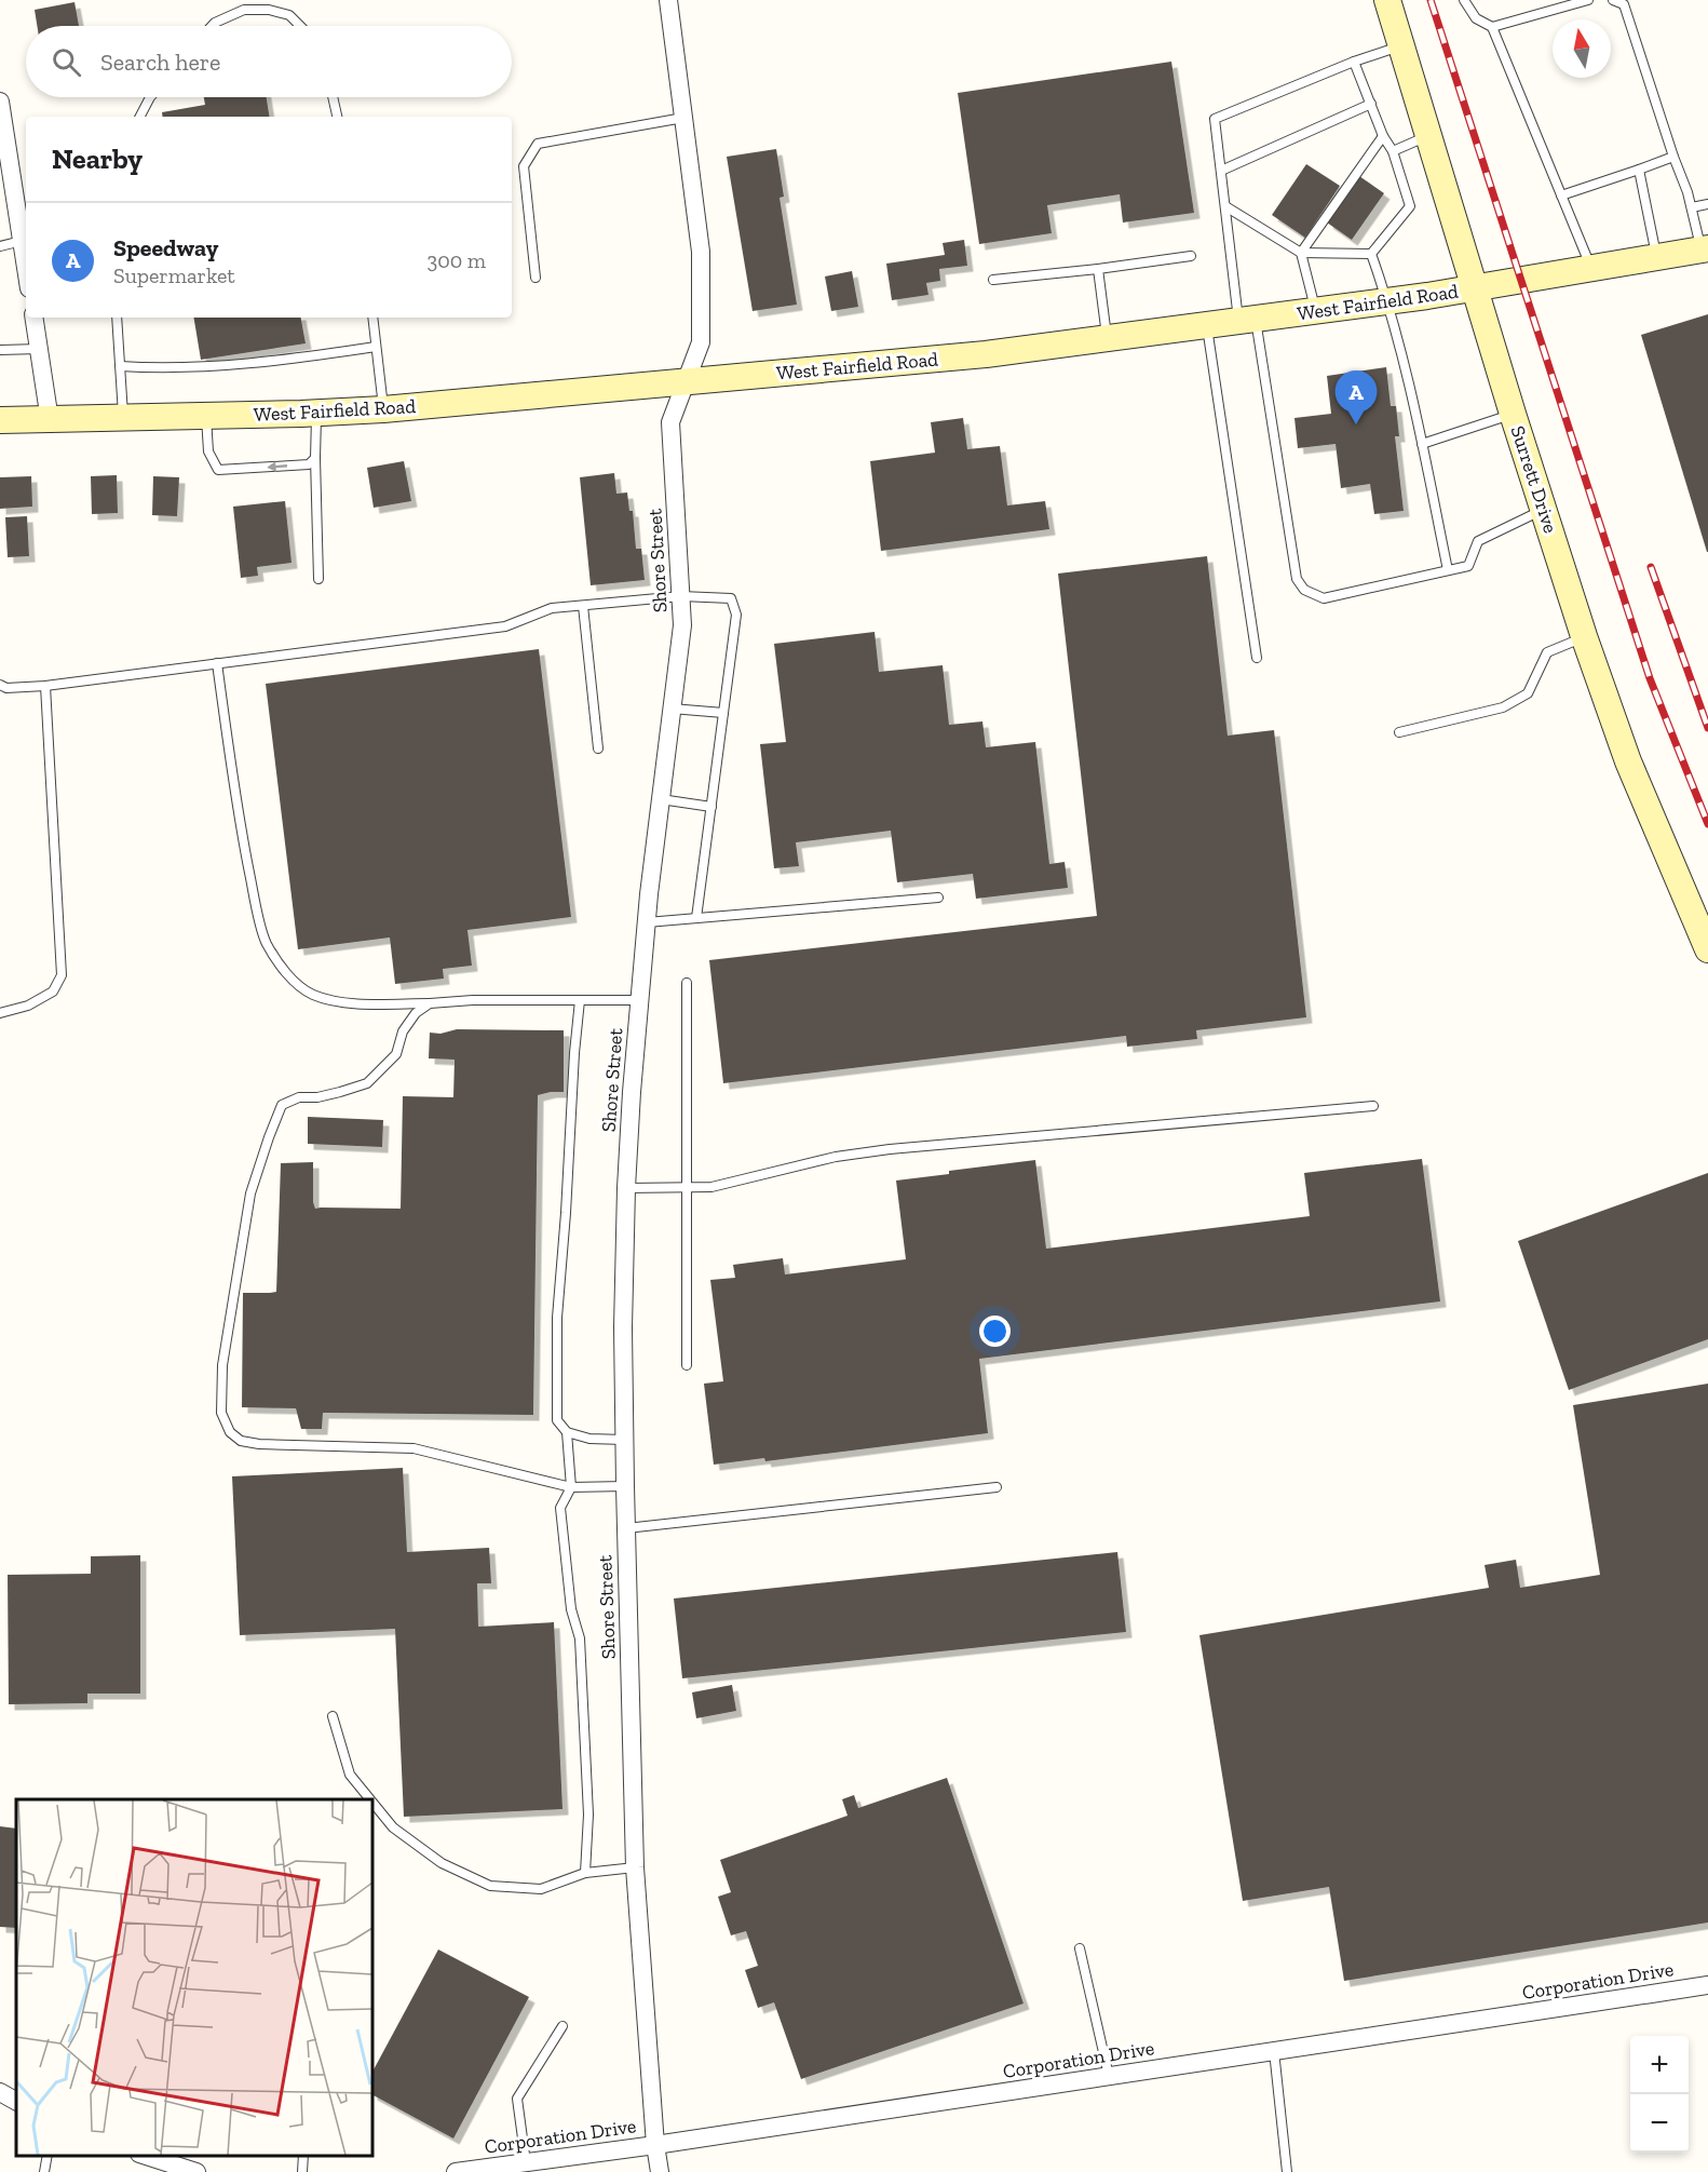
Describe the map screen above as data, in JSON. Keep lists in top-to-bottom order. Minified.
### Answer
{"streets":{"main road":["West Fairfield Road","Surrett Drive"],"street":["Shore Street","Corporation Drive"]},"crossings":[["West Fairfield Road","Surrett Drive"],["West Fairfield Road","Shore Street"],["Shore Street","Corporation Drive"]],"north":"top","page":{"search":"Search here","heading":"Nearby","list":[{"mark":"A","name":"Speedway","note":"Supermarket","value":"300 m"}],"pins":"A","map_buttons":["+","−"]}}
